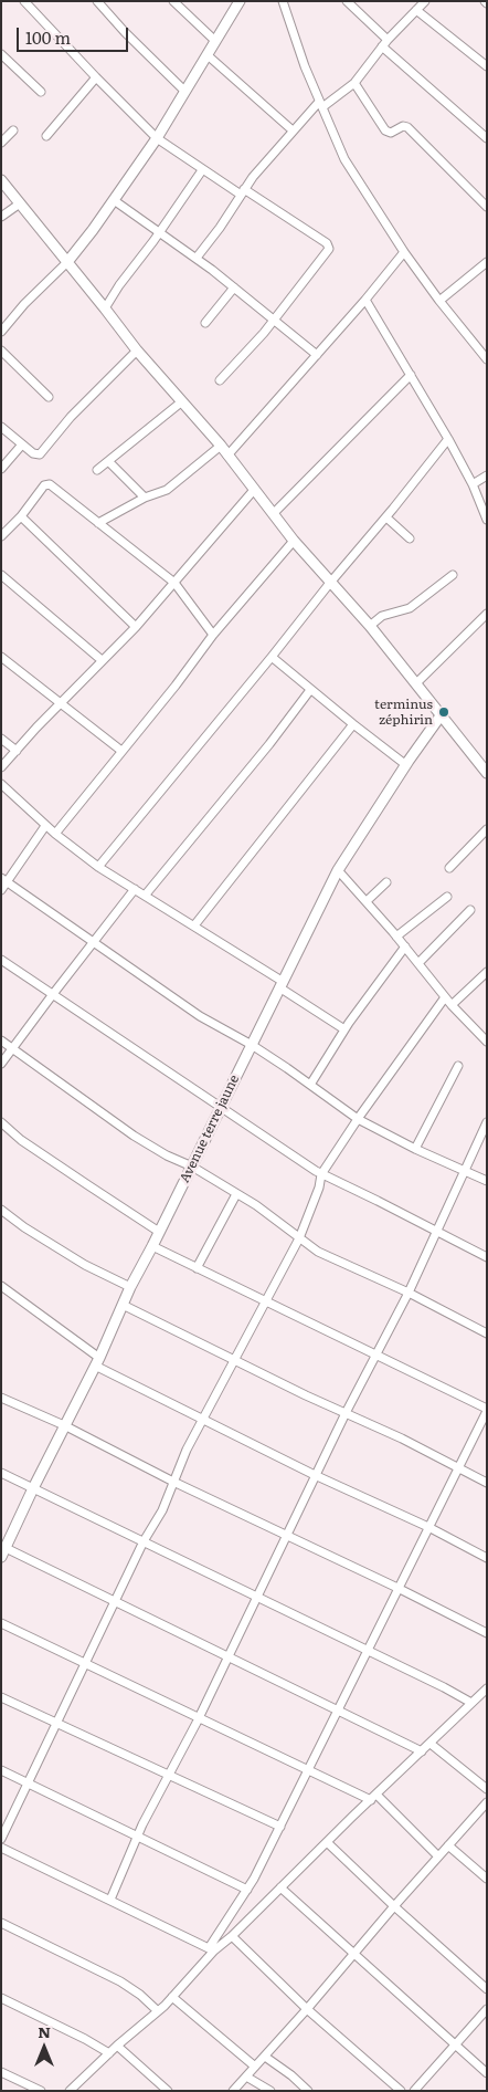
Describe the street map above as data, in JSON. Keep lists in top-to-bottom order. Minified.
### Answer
{"streets":{"street":["Avenue terre jaune"]},"places":["terminus zéphirin"],"scale_bar":"100 m","north":"top"}
